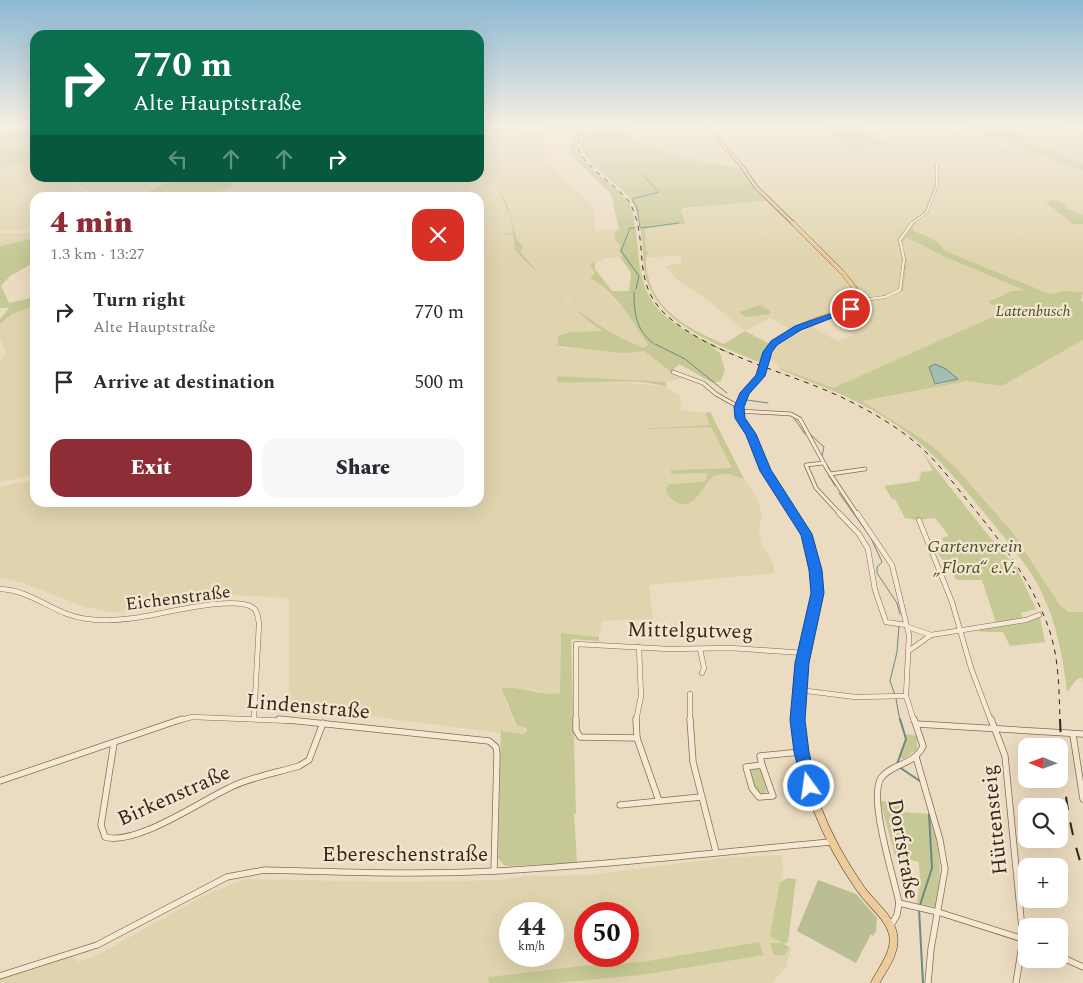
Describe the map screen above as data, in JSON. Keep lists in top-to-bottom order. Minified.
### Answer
{"streets":{"street":["Eichenstraße","Mittelgutweg","Lindenstraße","Birkenstraße","Hüttensteig","Dorfstraße","Ebereschenstraße"]},"crossings":[["Eichenstraße","Lindenstraße"],["Lindenstraße","Birkenstraße"],["Lindenstraße","Ebereschenstraße"]],"parks":["Lattenbusch","Gartenverein „Flora“ e.V."],"north":"left","page":{"turn":["770 m","Alte Hauptstraße"],"heading":["4 min","1.3 km · 13:27"],"list":[{"name":"Turn right","note":"Alte Hauptstraße","value":"770 m"},{"name":"Arrive at destination","value":"500 m"}],"buttons":["Exit","Share"],"map_buttons":["+","−"],"speed":"44 km/h","limit":"50"}}
